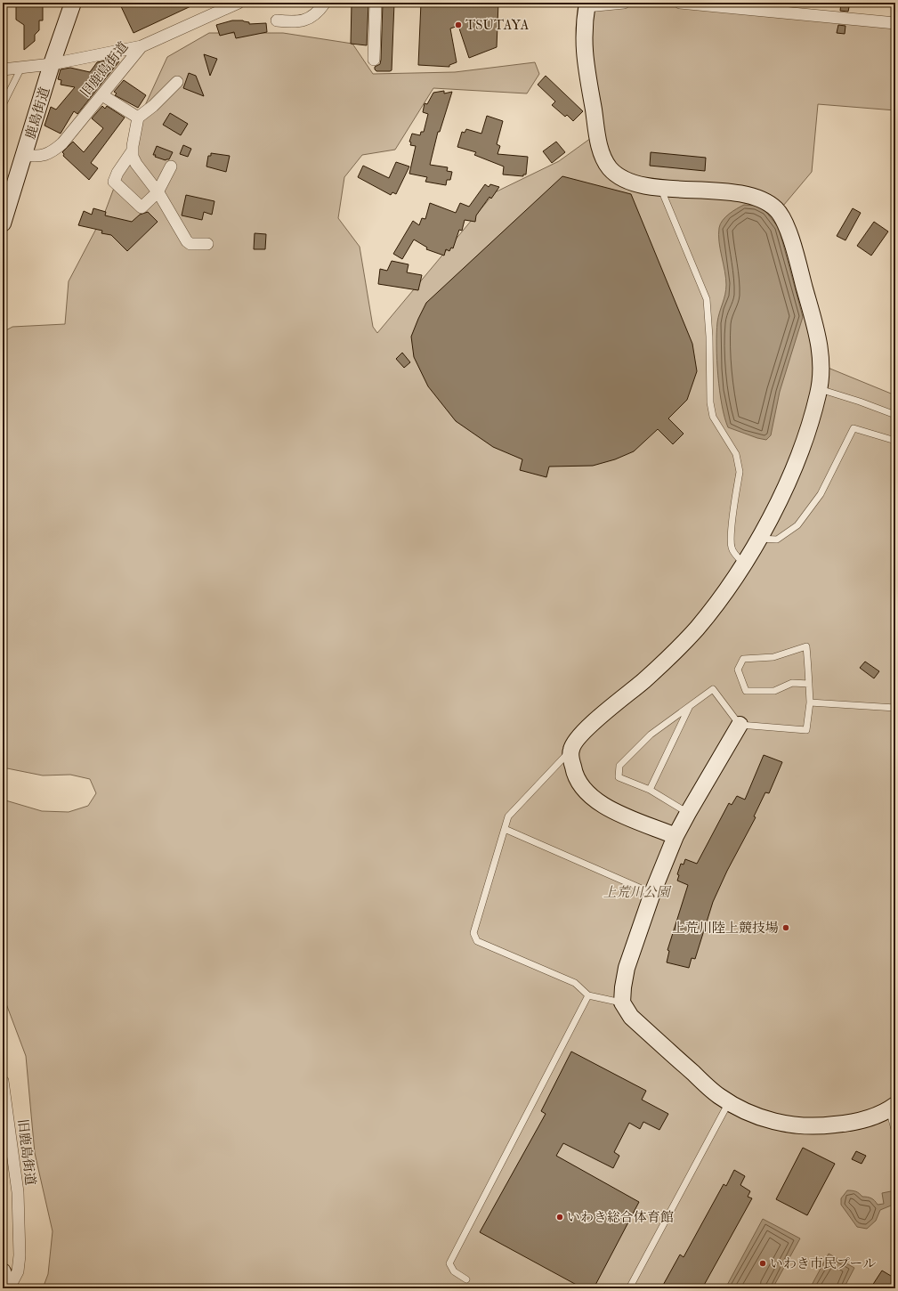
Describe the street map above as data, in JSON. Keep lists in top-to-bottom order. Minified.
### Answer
{"streets":{"street":["旧鹿島街道","鹿島街道"]},"crossings":[["旧鹿島街道","鹿島街道"]],"parks":["上荒川公園"],"places":["TSUTAYA","上荒川陸上競技場","いわき総合体育館","いわき市民プール"]}
